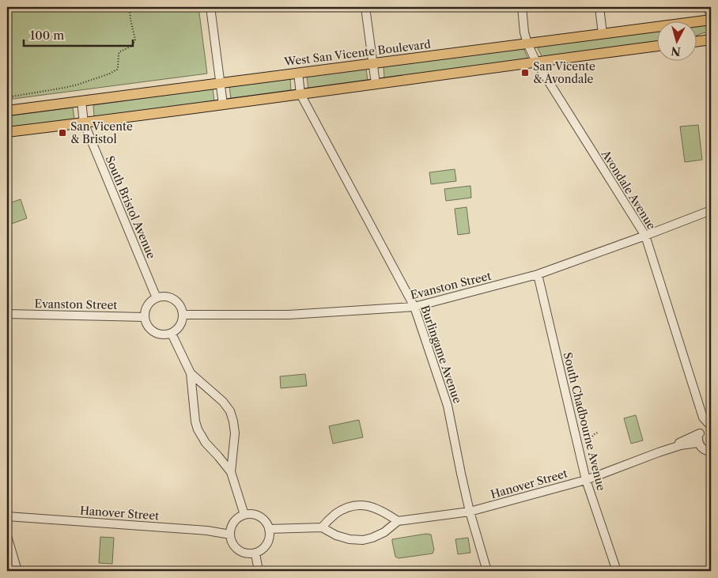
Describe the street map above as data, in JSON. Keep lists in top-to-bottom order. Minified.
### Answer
{"streets":{"main road":["West San Vicente Boulevard"],"street":["Avondale Avenue","South Bristol Avenue","Evanston Street","Burlingame Avenue","South Chadbourne Avenue","Hanover Street"]},"crossings":[["West San Vicente Boulevard","Avondale Avenue"],["West San Vicente Boulevard","South Bristol Avenue"],["West San Vicente Boulevard","Burlingame Avenue"],["Avondale Avenue","Evanston Street"],["Avondale Avenue","Hanover Street"],["South Bristol Avenue","Evanston Street"],["Evanston Street","Burlingame Avenue"],["Evanston Street","South Chadbourne Avenue"],["Burlingame Avenue","Hanover Street"],["South Chadbourne Avenue","Hanover Street"]],"places":{"transit":["San Vicente & Avondale","San Vicente & Bristol"]},"scale_bar":"100 m","north":"bottom"}
